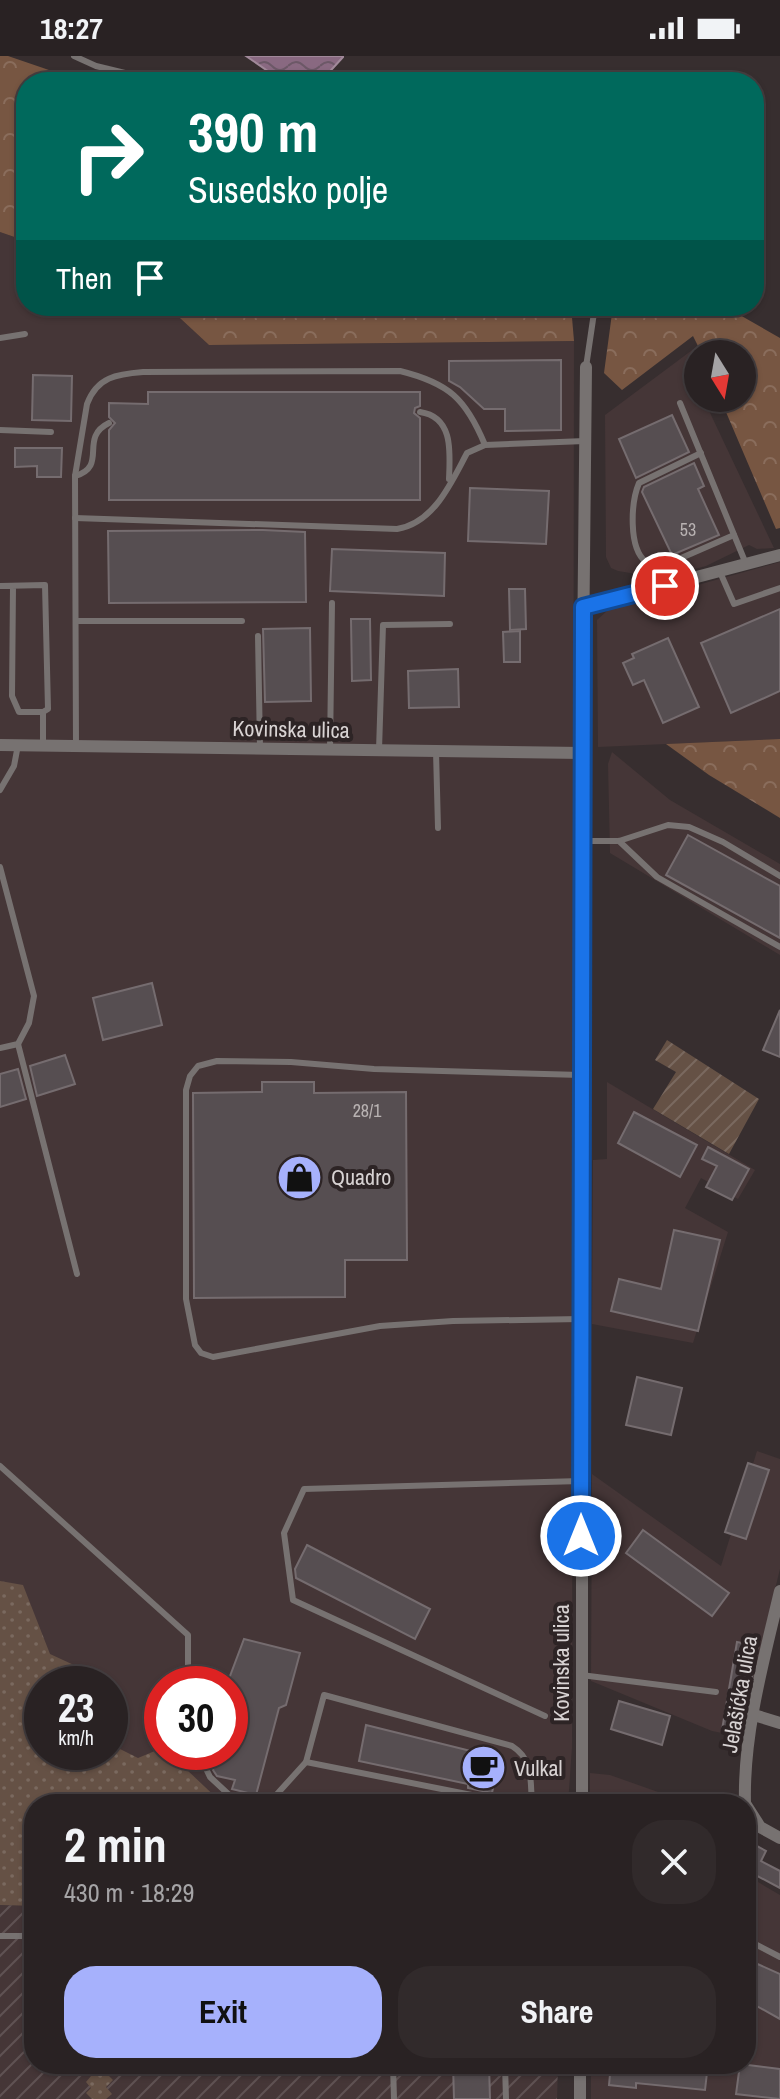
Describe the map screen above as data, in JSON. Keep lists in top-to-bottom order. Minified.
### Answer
{"streets":{"street":["Kovinska ulica","Jelašićka ulica"]},"places":{"shop":["Quadro"],"cafe":["Vulkal"]},"house_numbers":["53","28/1"],"north":"bottom","page":{"status":"18:27","turn":["390 m","Susedsko polje"],"then":"Then","speed":"23 km/h","limit":"30","heading":["2 min","430 m · 18:29"],"buttons":["Exit","Share"]}}
